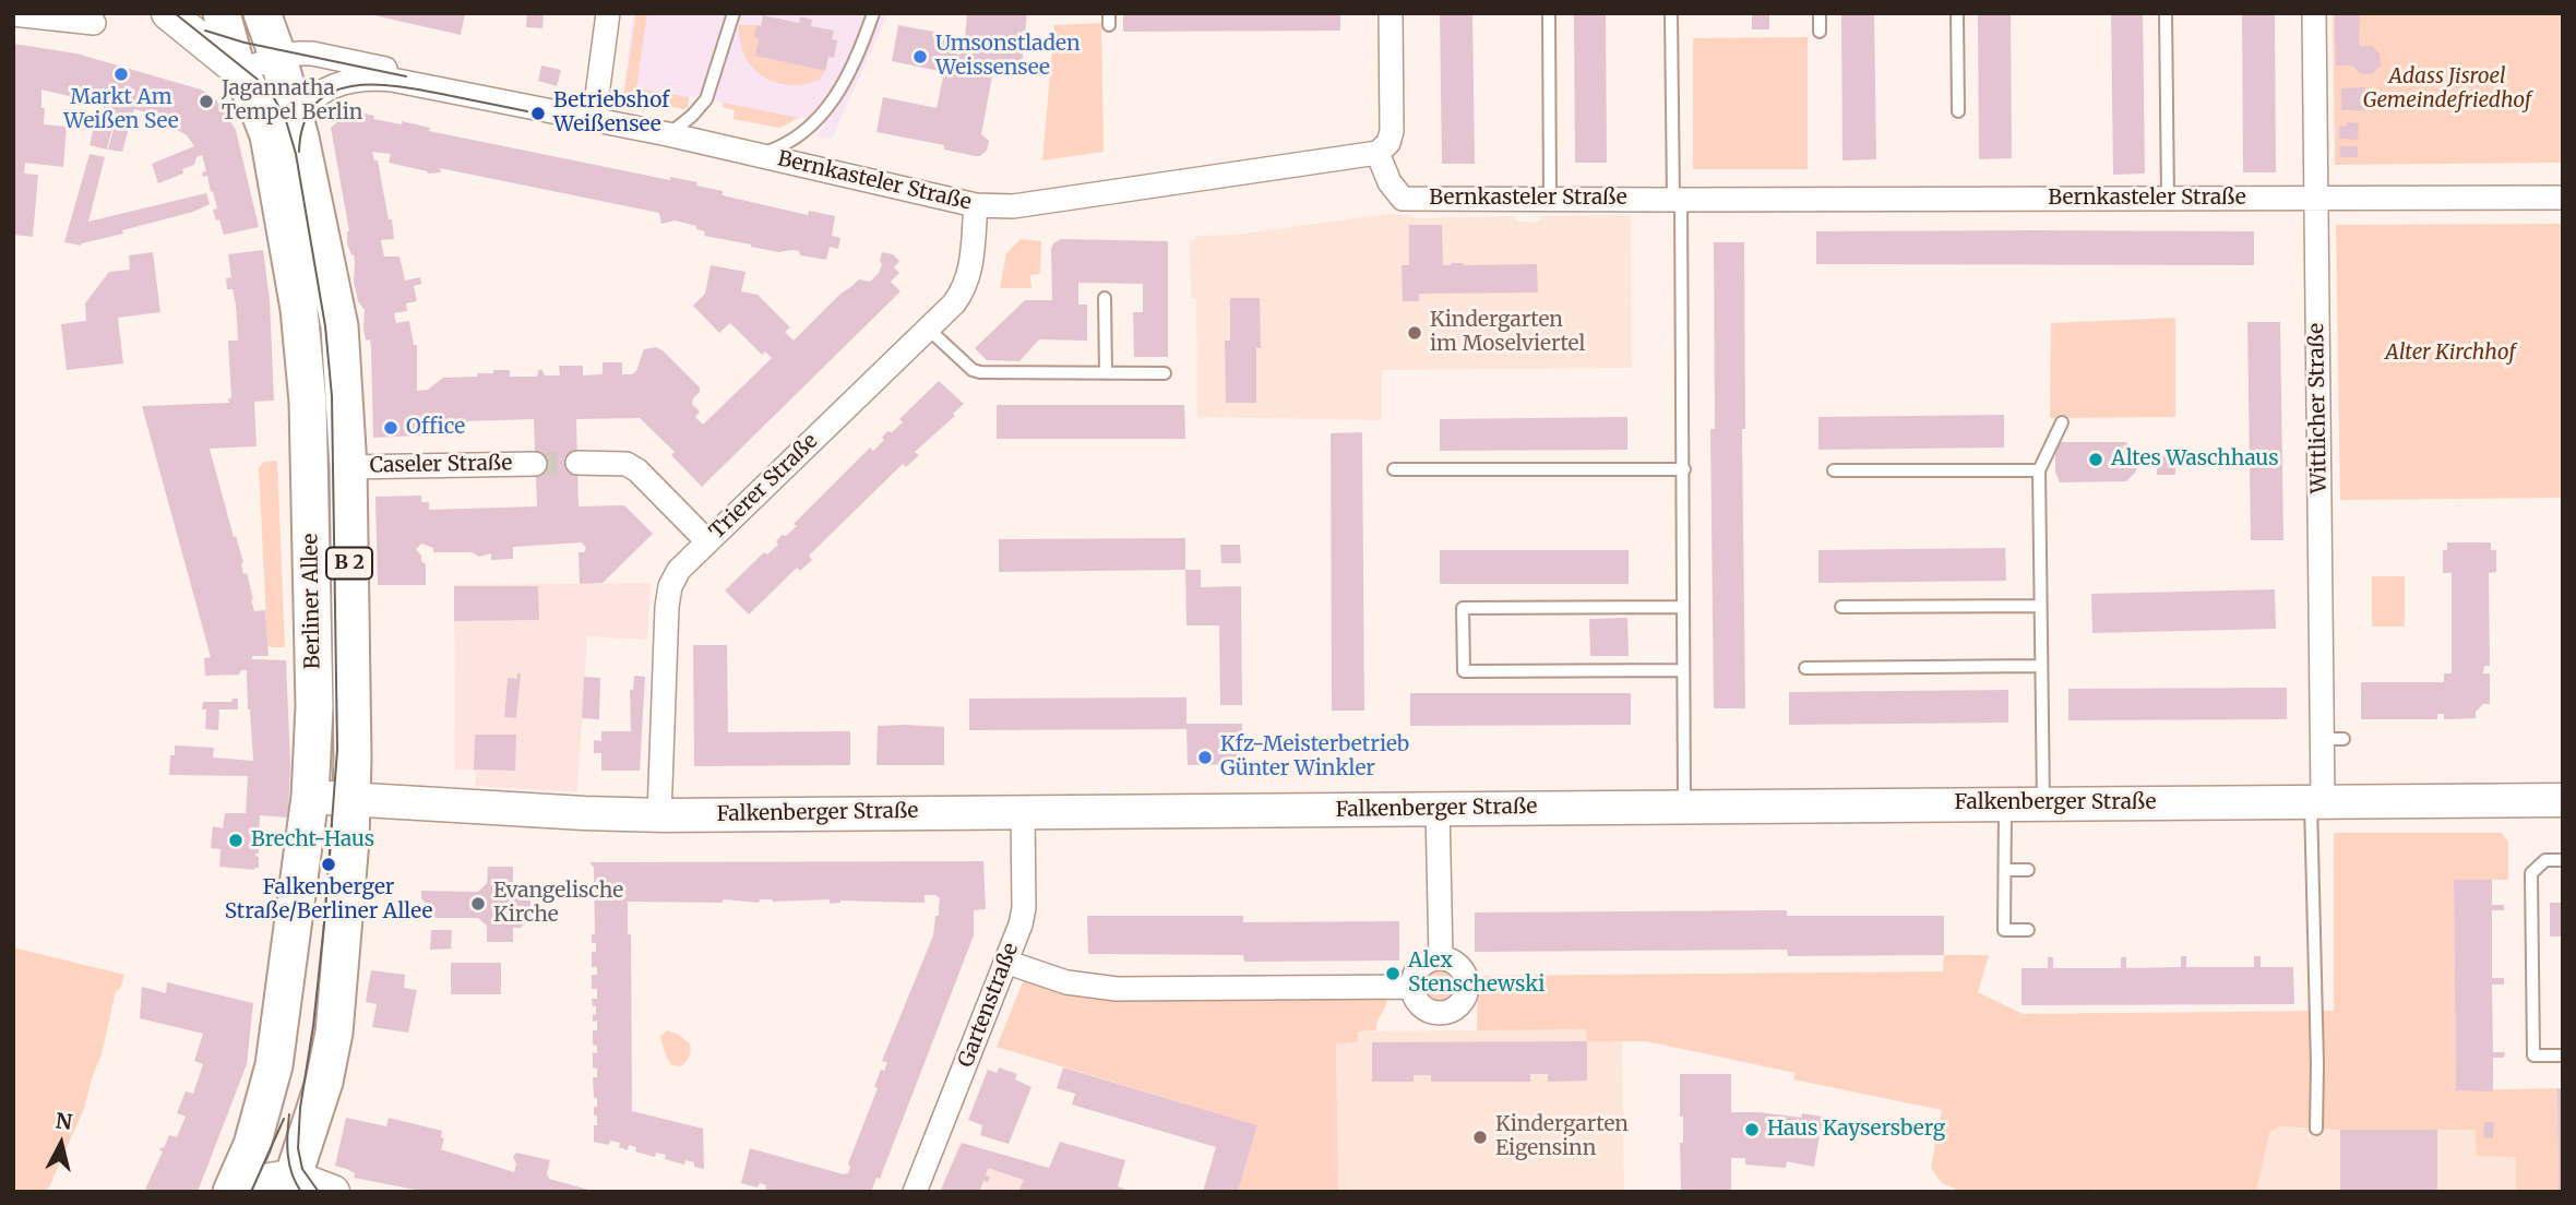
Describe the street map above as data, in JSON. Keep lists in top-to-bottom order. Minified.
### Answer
{"streets":{"main road":["B 2","Berliner Allee"],"street":["Bernkasteler Straße","Wittlicher Straße","Caseler Straße","Trierer Straße","Falkenberger Straße","Gartenstraße"]},"crossings":[["Bernkasteler Straße","Wittlicher Straße"],["Bernkasteler Straße","Trierer Straße"],["Bernkasteler Straße","Berliner Allee"],["Wittlicher Straße","Falkenberger Straße"],["Caseler Straße","Berliner Allee"],["Trierer Straße","Falkenberger Straße"],["Berliner Allee","Falkenberger Straße"],["Falkenberger Straße","Gartenstraße"]],"parks":["Adass Jisroel Gemeindefriedhof","Alter Kirchhof"],"places":["Umsonstladen Weissensee","Markt Am Weißen See","Jagannatha Tempel Berlin","Betriebshof Weißensee","Kindergarten im Moselviertel","Office","Altes Waschhaus","Kfz-Meisterbetrieb Günter Winkler","Brecht-Haus","Falkenberger Straße/Berliner Allee","Evangelische Kirche","Alex Stenschewski","Haus Kaysersberg","Kindergarten Eigensinn"],"north":"top"}
